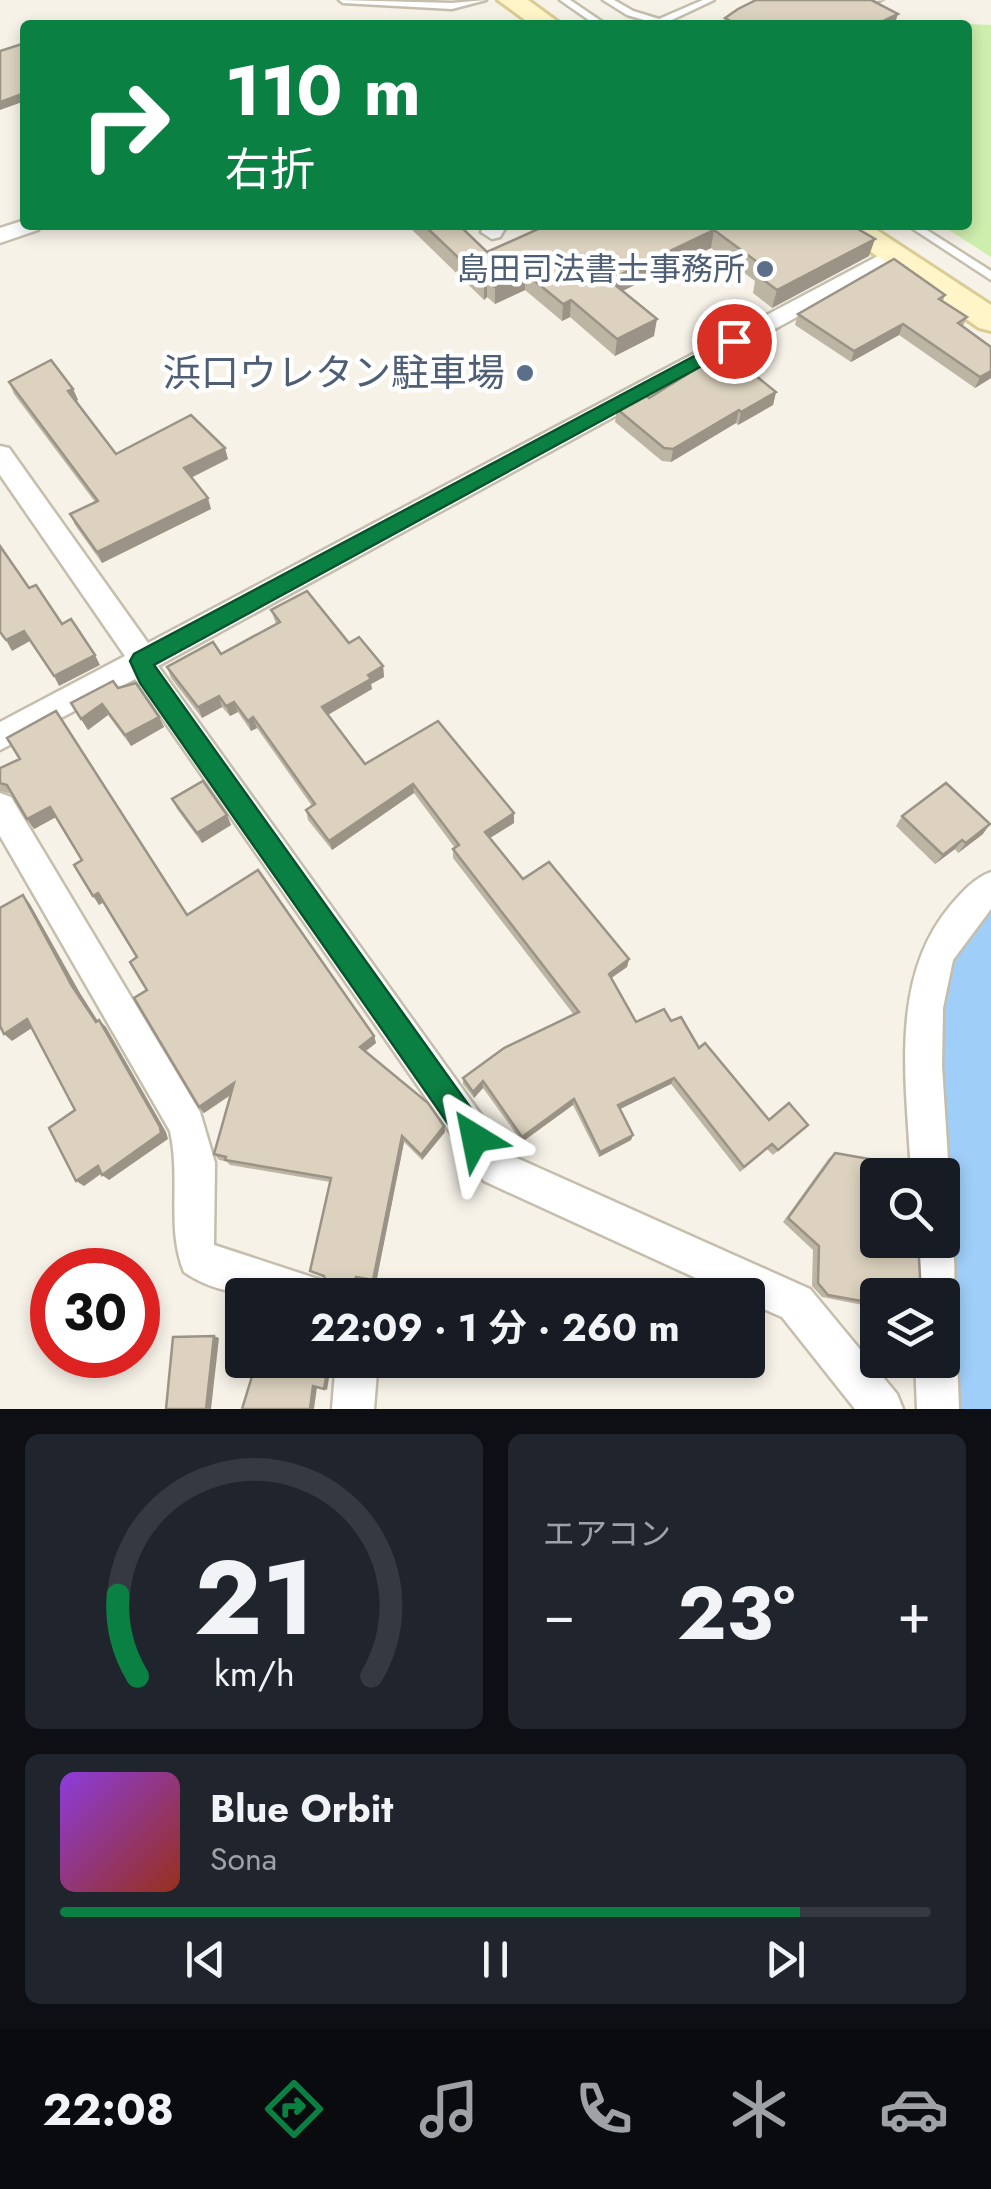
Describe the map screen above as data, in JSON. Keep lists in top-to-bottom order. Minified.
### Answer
{"places":["島田司法書士事務所","浜口ウレタン駐車場"],"page":{"turn":["110 m","右折"],"limit":"30","trip":"22:09 · 1 分 · 260 m","tile":"エアコン","heat":["−","23°","+"],"song":["Blue Orbit","Sona"],"tabs":"22:08","gauge":["21","km/h"]}}
